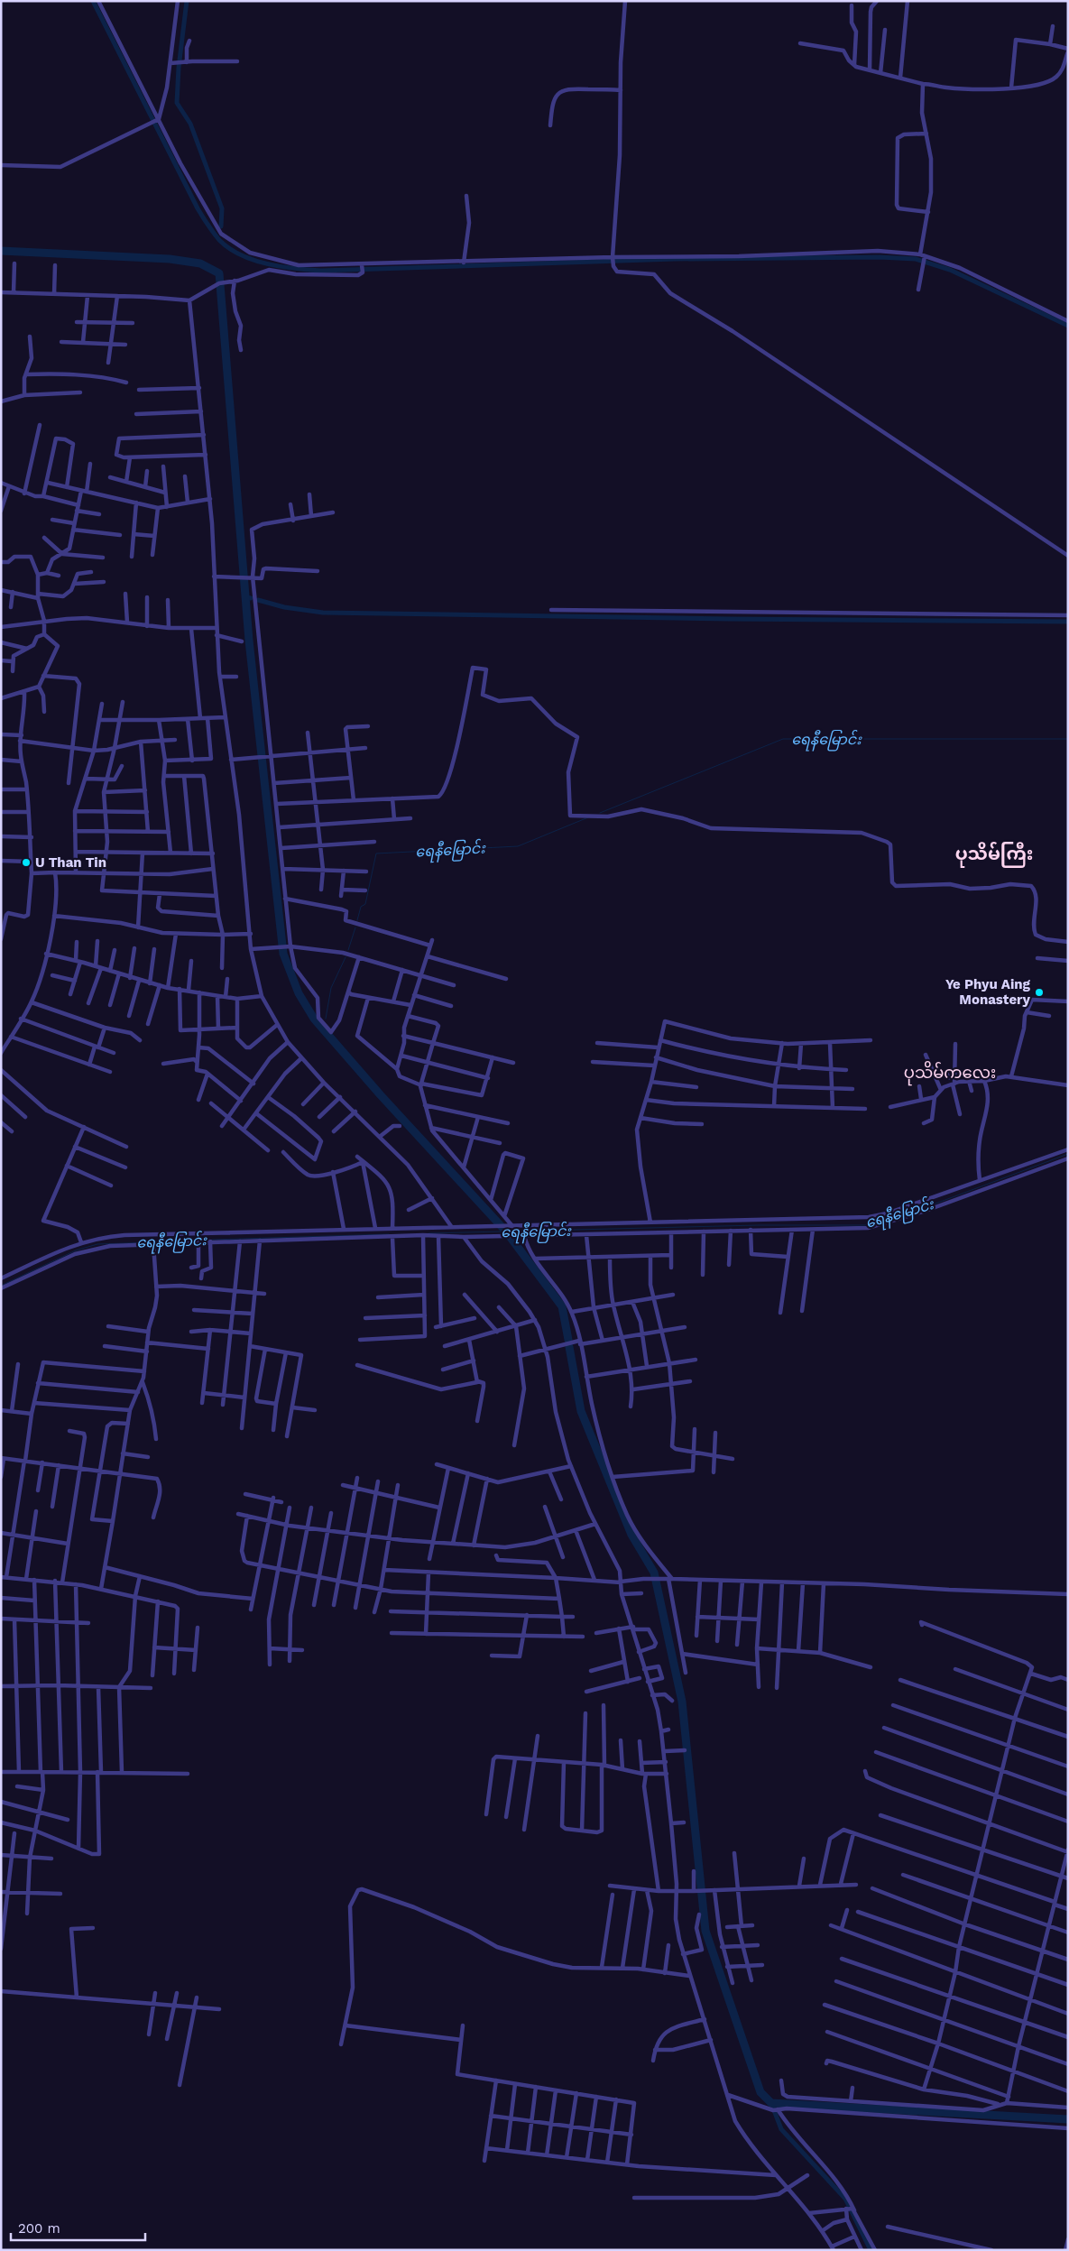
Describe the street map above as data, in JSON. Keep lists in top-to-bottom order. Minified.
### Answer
{"districts":["ပုသိမ်ကြီး","ပုသိမ်ကလေး"],"water":["ရေနီမြောင်း"],"places":["U Than Tin","Ye Phyu Aing Monastery"],"scale_bar":"200 m"}
